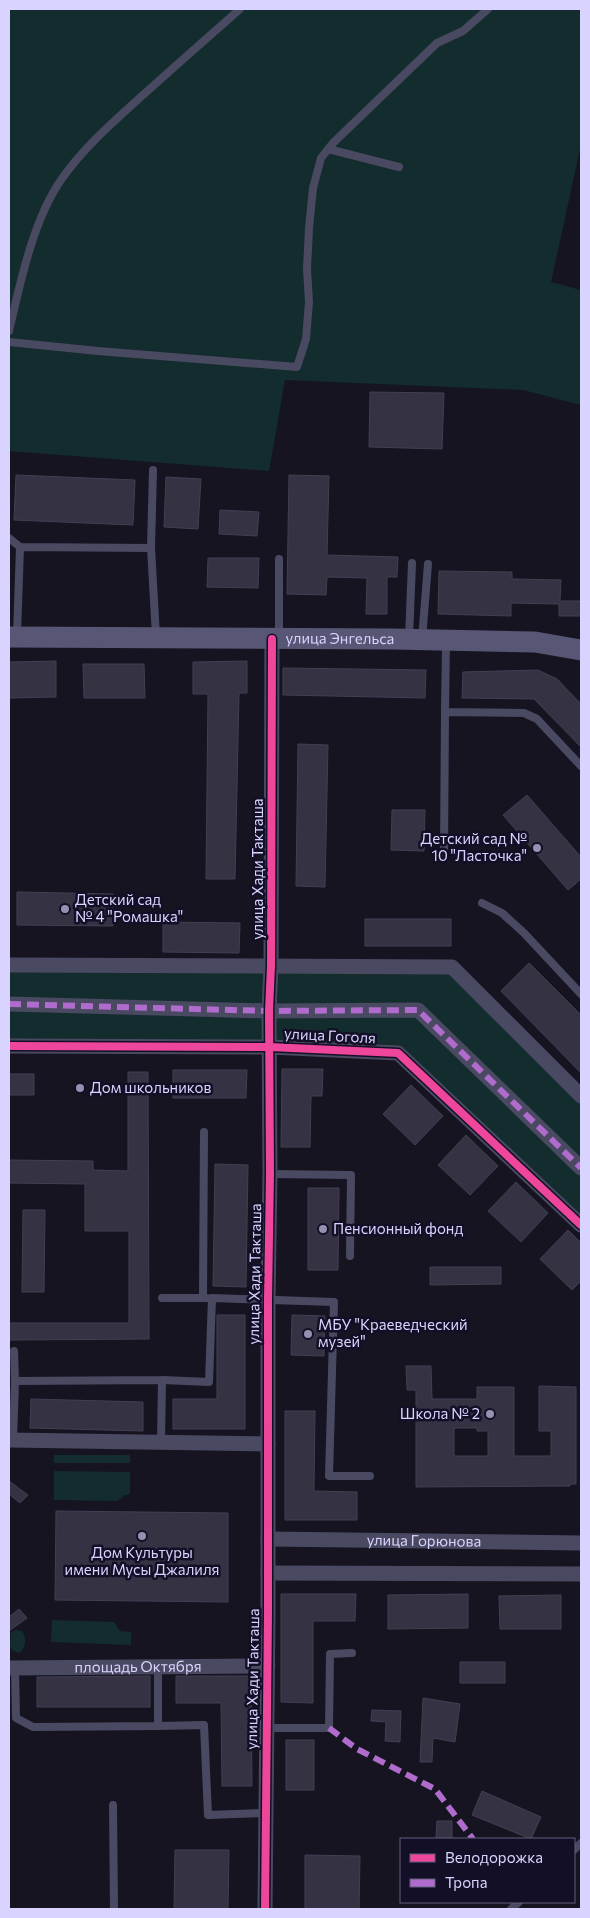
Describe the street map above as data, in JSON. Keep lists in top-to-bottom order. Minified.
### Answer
{"streets":{"street":["улица Энгельса","улица Хади Такташа","улица Гоголя","улица Горюнова","площадь Октября"]},"crossings":[["улица Энгельса","улица Хади Такташа"],["улица Хади Такташа","улица Гоголя"],["улица Хади Такташа","улица Горюнова"],["улица Хади Такташа","площадь Октября"]],"places":["Детский сад № 10 \"Ласточка\"","Детский сад № 4 \"Ромашка\"","Дом школьников","Пенсионный фонд","МБУ \"Краеведческий музей\"","Школа № 2","Дом Культуры имени Мусы Джалиля"],"legend":["Велодорожка","Тропа"]}
